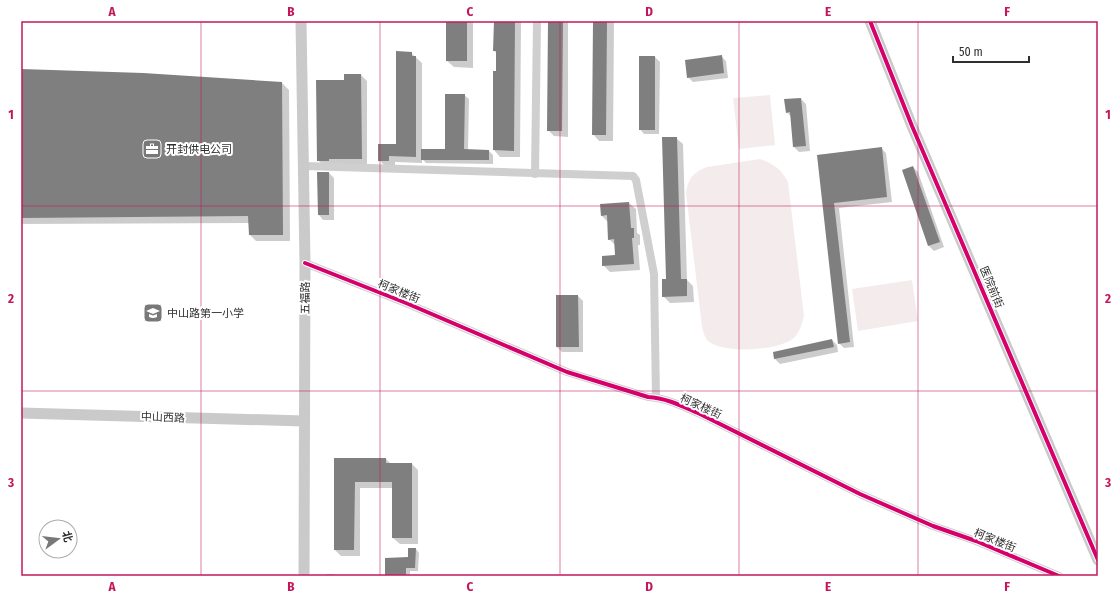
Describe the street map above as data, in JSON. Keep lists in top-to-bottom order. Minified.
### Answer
{"streets":{"street":["医院前街","柯家楼街","五福路","中山西路"]},"crossings":[["柯家楼街","五福路"],["五福路","中山西路"]],"places":{"office":["开封供电公司"],"school or university":["中山路第一小学"]},"scale_bar":"50 m","north":"right","grid":{"columns":["A","B","C","D","E","F"],"rows":["1","2","3"]}}
